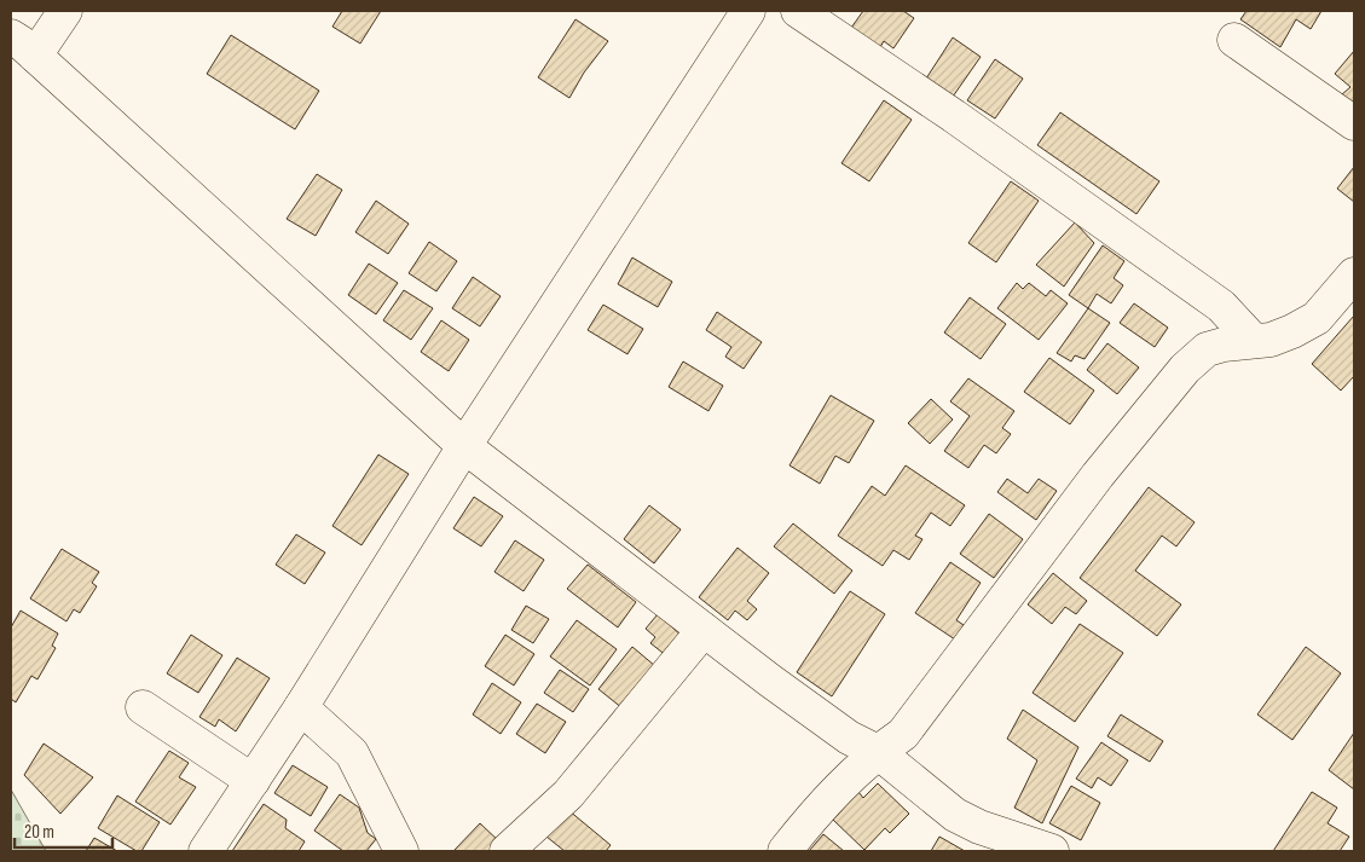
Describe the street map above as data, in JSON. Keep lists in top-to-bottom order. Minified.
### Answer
{"scale_bar":"20 m"}
